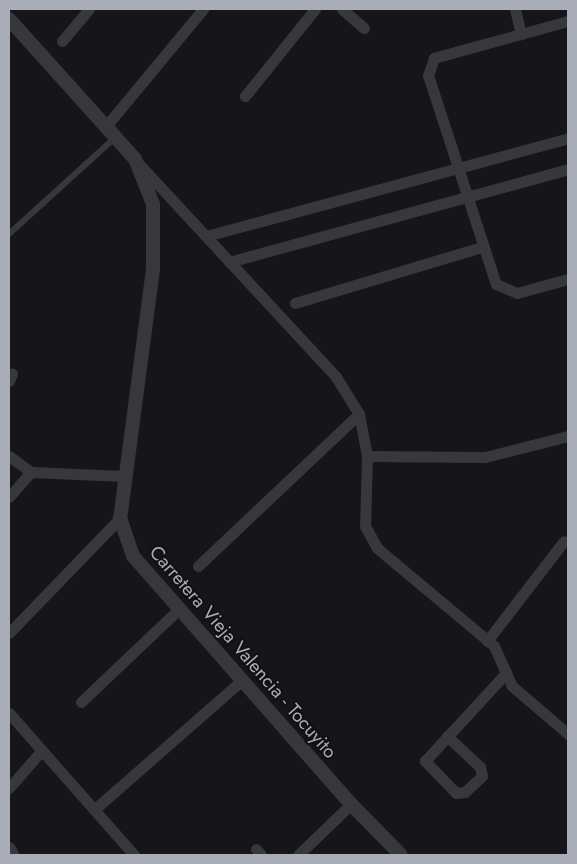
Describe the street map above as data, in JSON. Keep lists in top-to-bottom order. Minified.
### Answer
{"streets":{"street":["Carretera Vieja Valencia - Tocuyito"]}}
